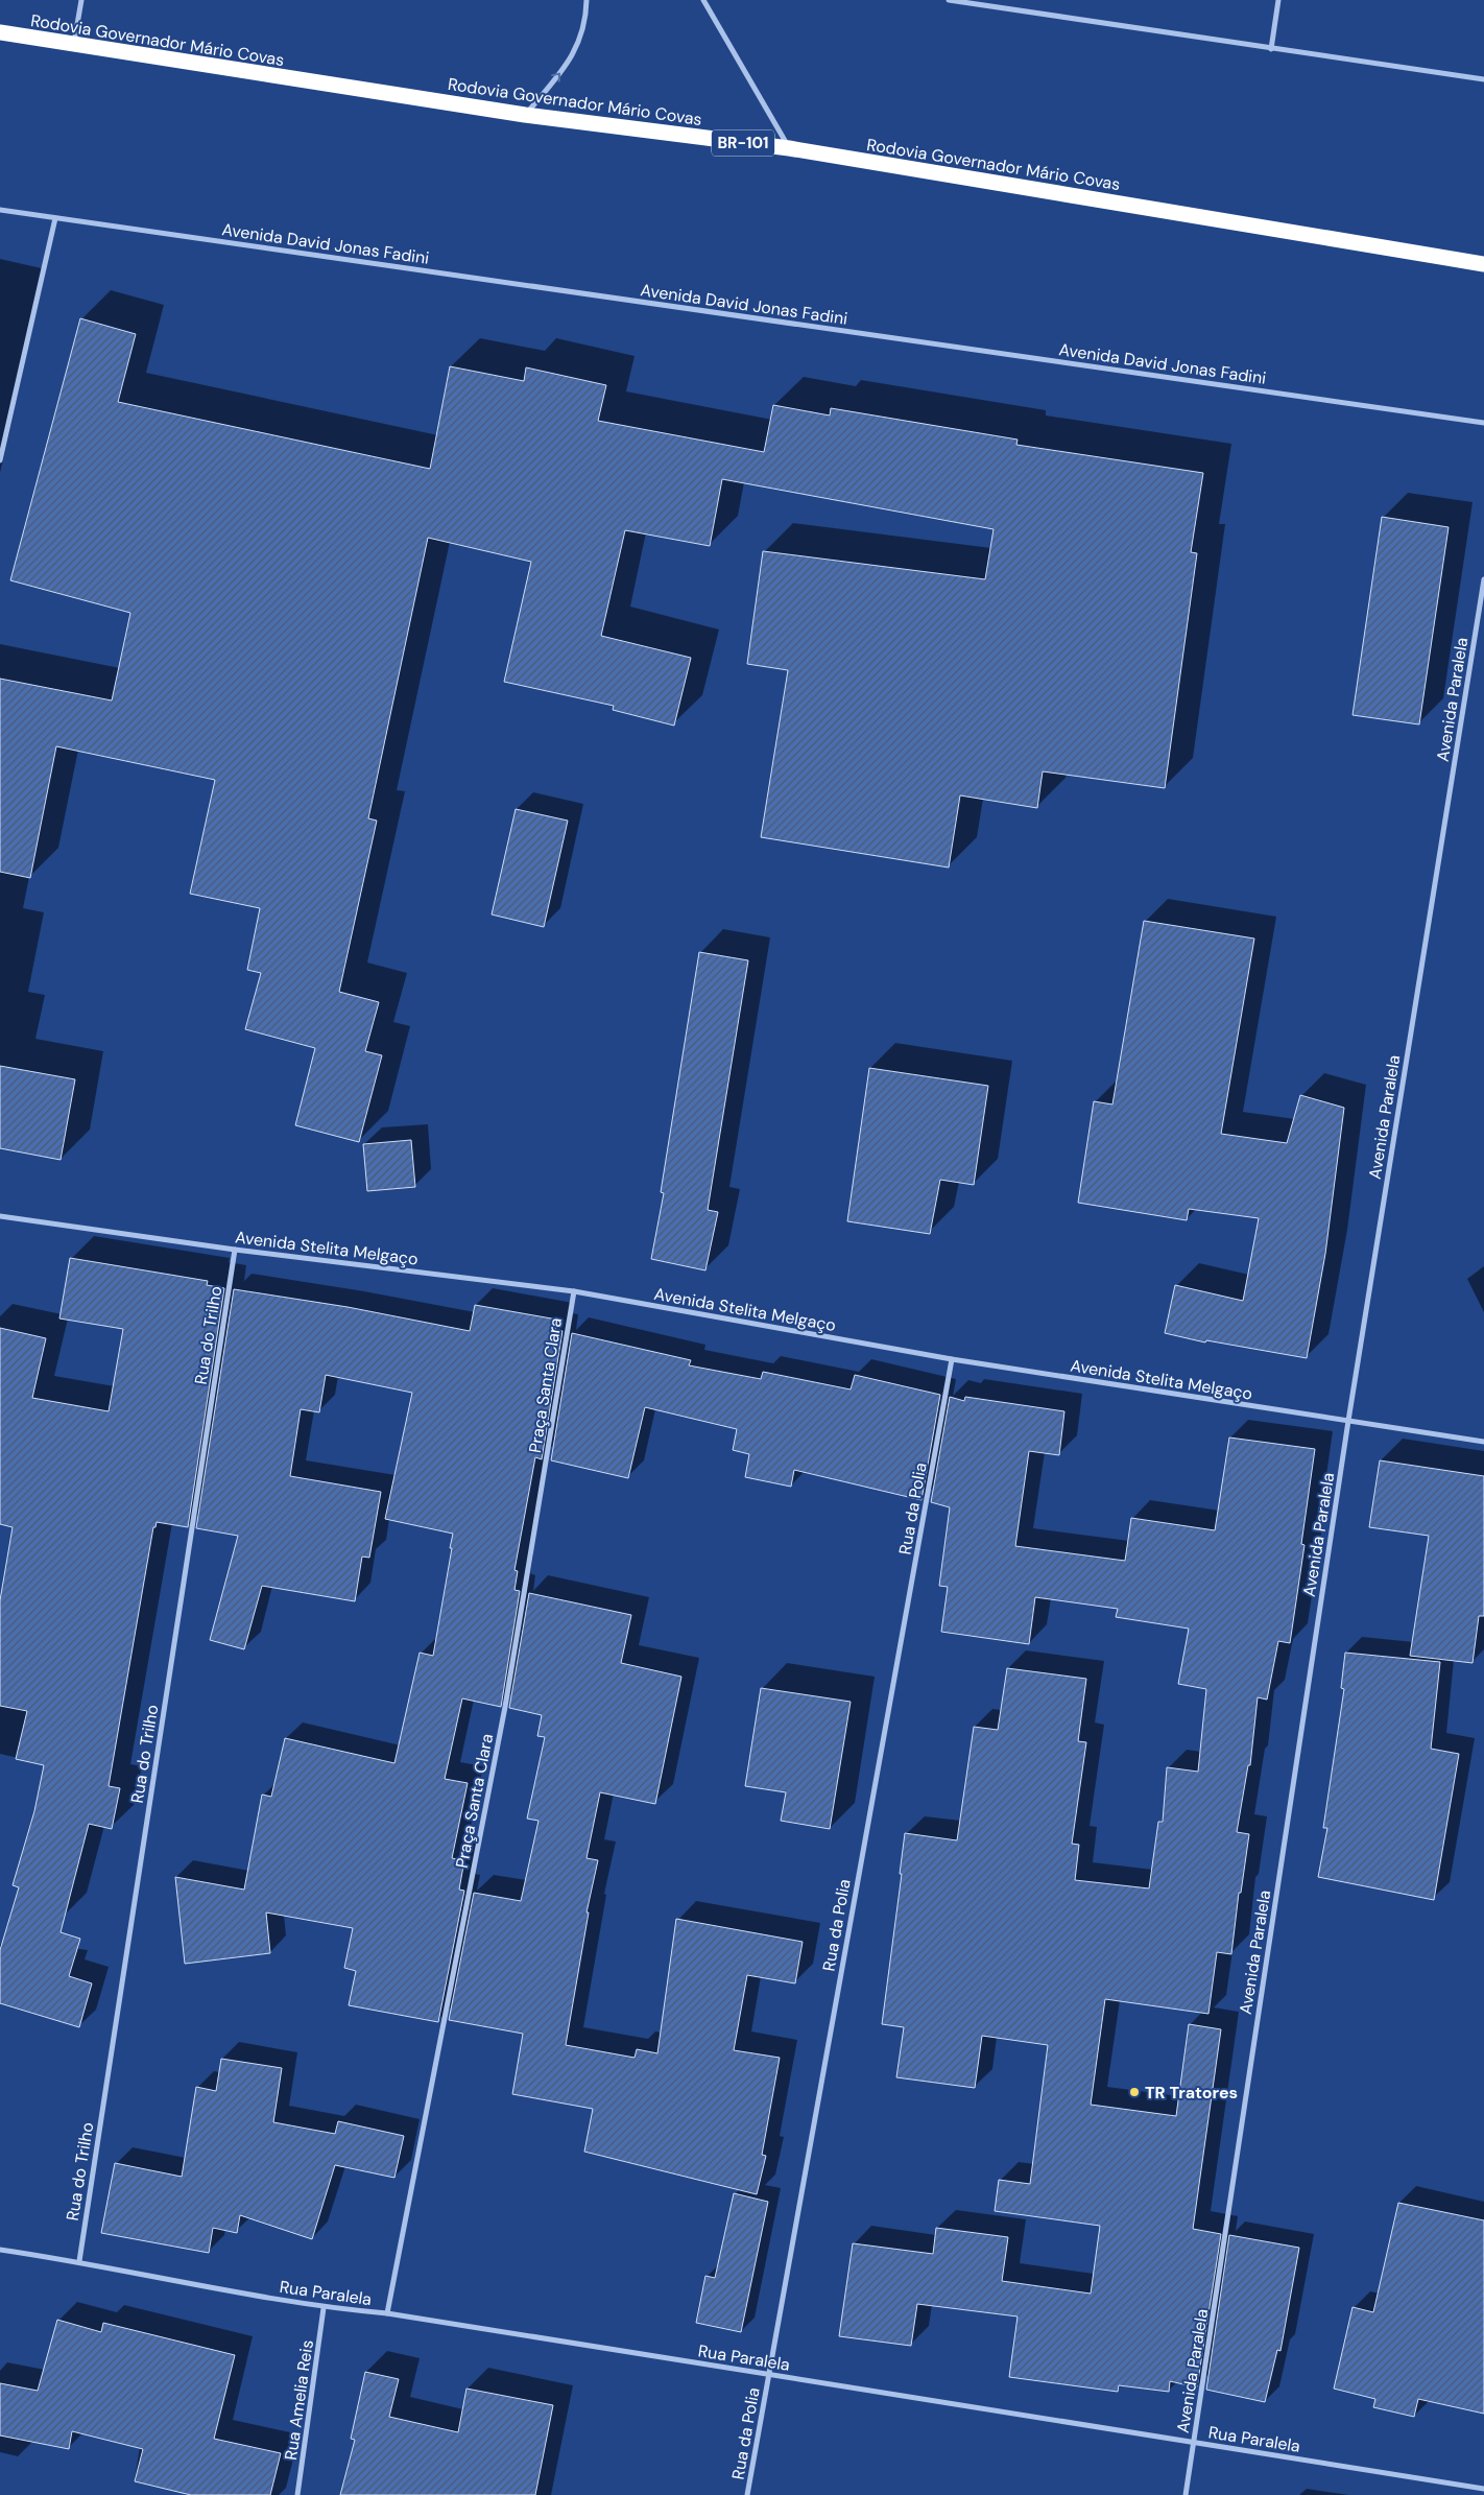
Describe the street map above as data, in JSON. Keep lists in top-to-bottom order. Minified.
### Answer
{"streets":{"highway":["Rodovia Governador Mário Covas","BR-101"],"street":["Avenida David Jonas Fadini","Avenida Paralela","Avenida Stelita Melgaço","Rua do Trilho","Praça Santa Clara","Rua da Polia","Rua Paralela","Rua Amelia Reis"]},"crossings":[["Avenida Paralela","Avenida Stelita Melgaço"],["Avenida Paralela","Rua Paralela"],["Avenida Stelita Melgaço","Rua do Trilho"],["Avenida Stelita Melgaço","Praça Santa Clara"],["Avenida Stelita Melgaço","Rua da Polia"],["Rua do Trilho","Rua Paralela"],["Praça Santa Clara","Rua Paralela"],["Rua da Polia","Rua Paralela"],["Rua Paralela","Rua Amelia Reis"]],"places":["TR Tratores"]}
